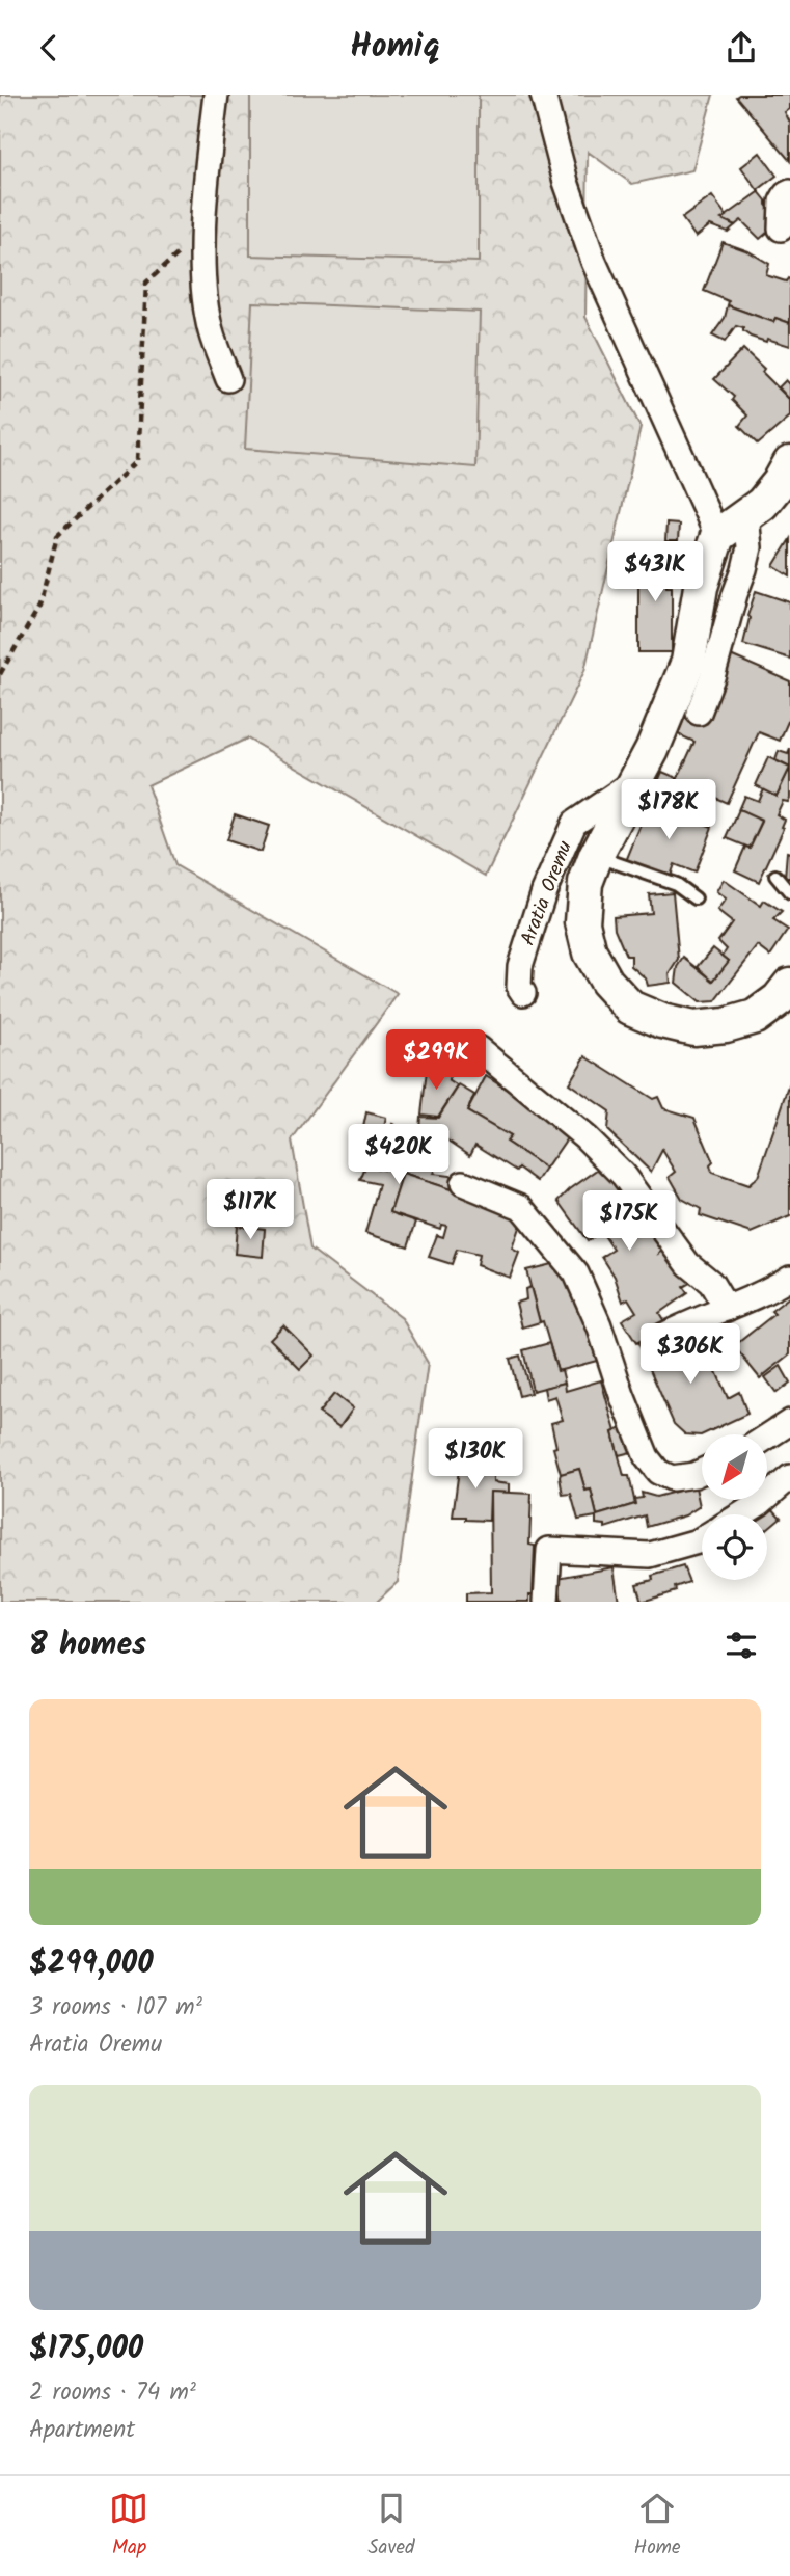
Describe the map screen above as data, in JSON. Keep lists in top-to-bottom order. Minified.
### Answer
{"streets":{"main road":["Aratia Oremu"]},"north":"bottom left","page":{"header":"Homiq","price":["$431K","$178K","$299K","$420K","$117K","$175K","$306K","$130K"],"heading":"8 homes","list":[{"name":"$299,000","note":"3 rooms · 107 m² · Aratia Oremu"},{"name":"$175,000","note":"2 rooms · 74 m² · Apartment"}],"tabs":["Map","Saved","Home"]}}
